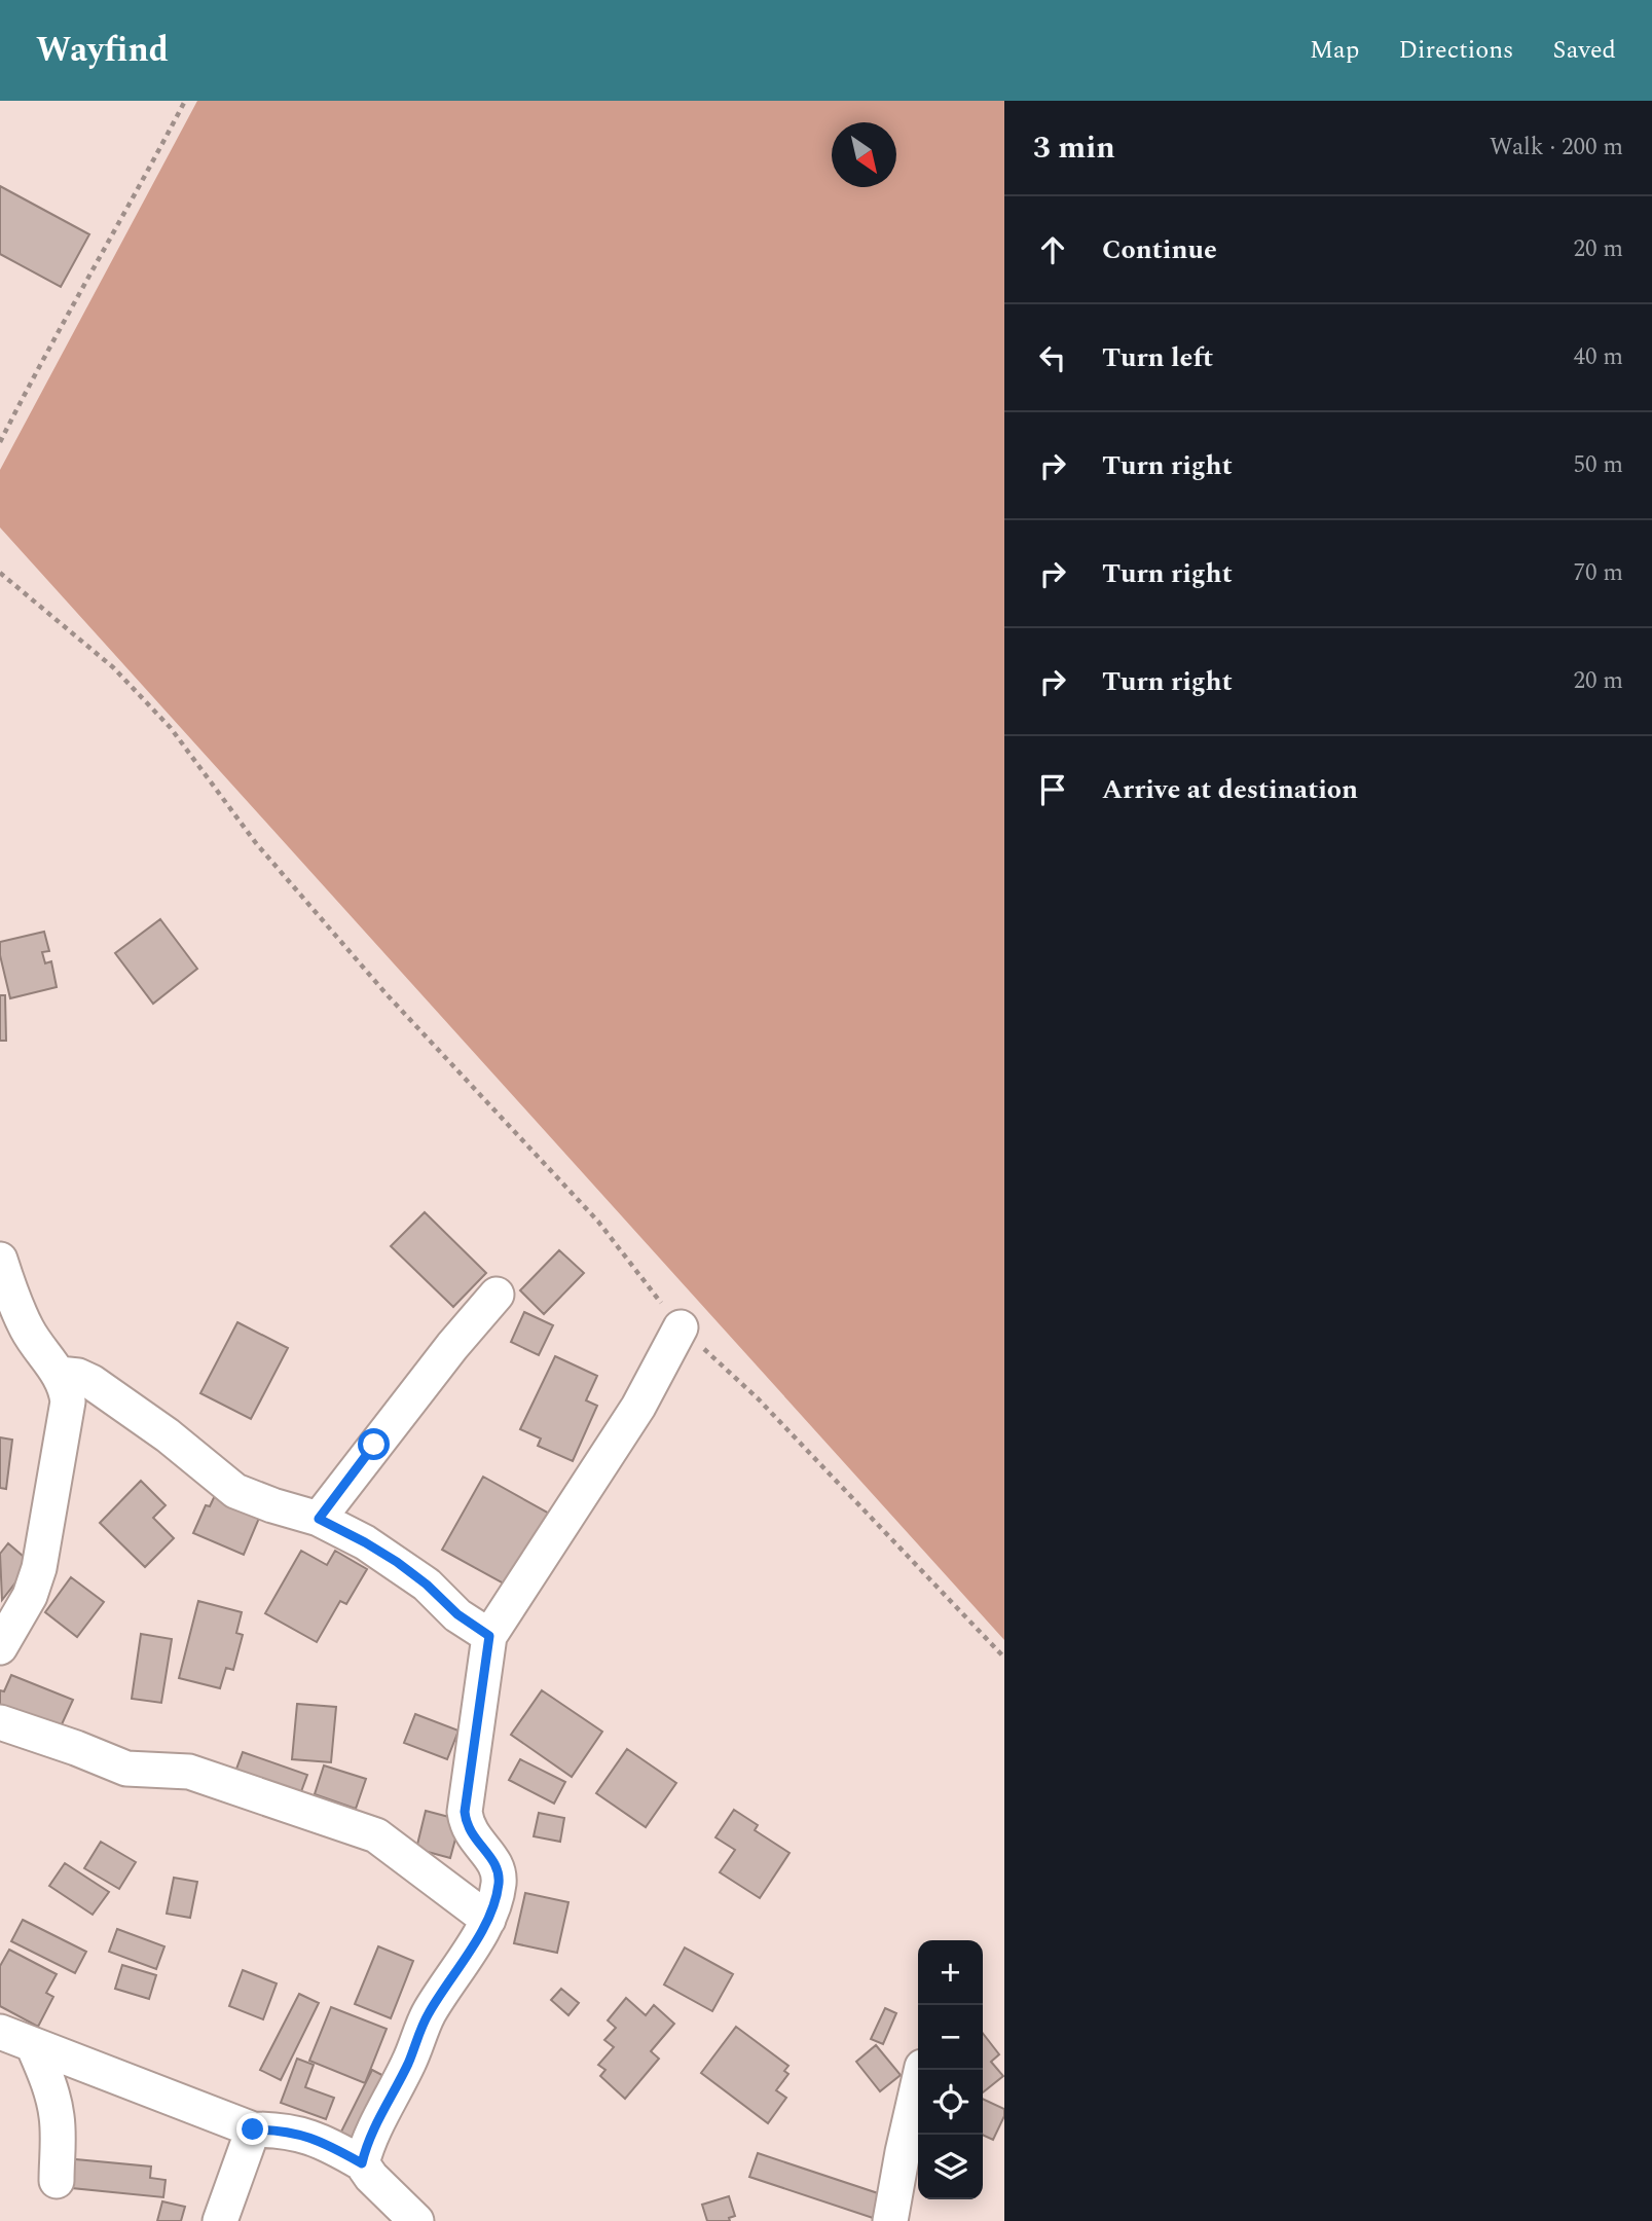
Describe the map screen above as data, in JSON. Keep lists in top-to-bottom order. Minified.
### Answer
{"north":"bottom right","page":{"header":"Wayfind","nav":["Map","Directions","Saved"],"heading":["3 min","Walk · 200 m"],"list":[["Continue","20 m"],["Turn left","40 m"],["Turn right","50 m"],["Turn right","70 m"],["Turn right","20 m"],"Arrive at destination"],"map_buttons":["+","−"]}}
